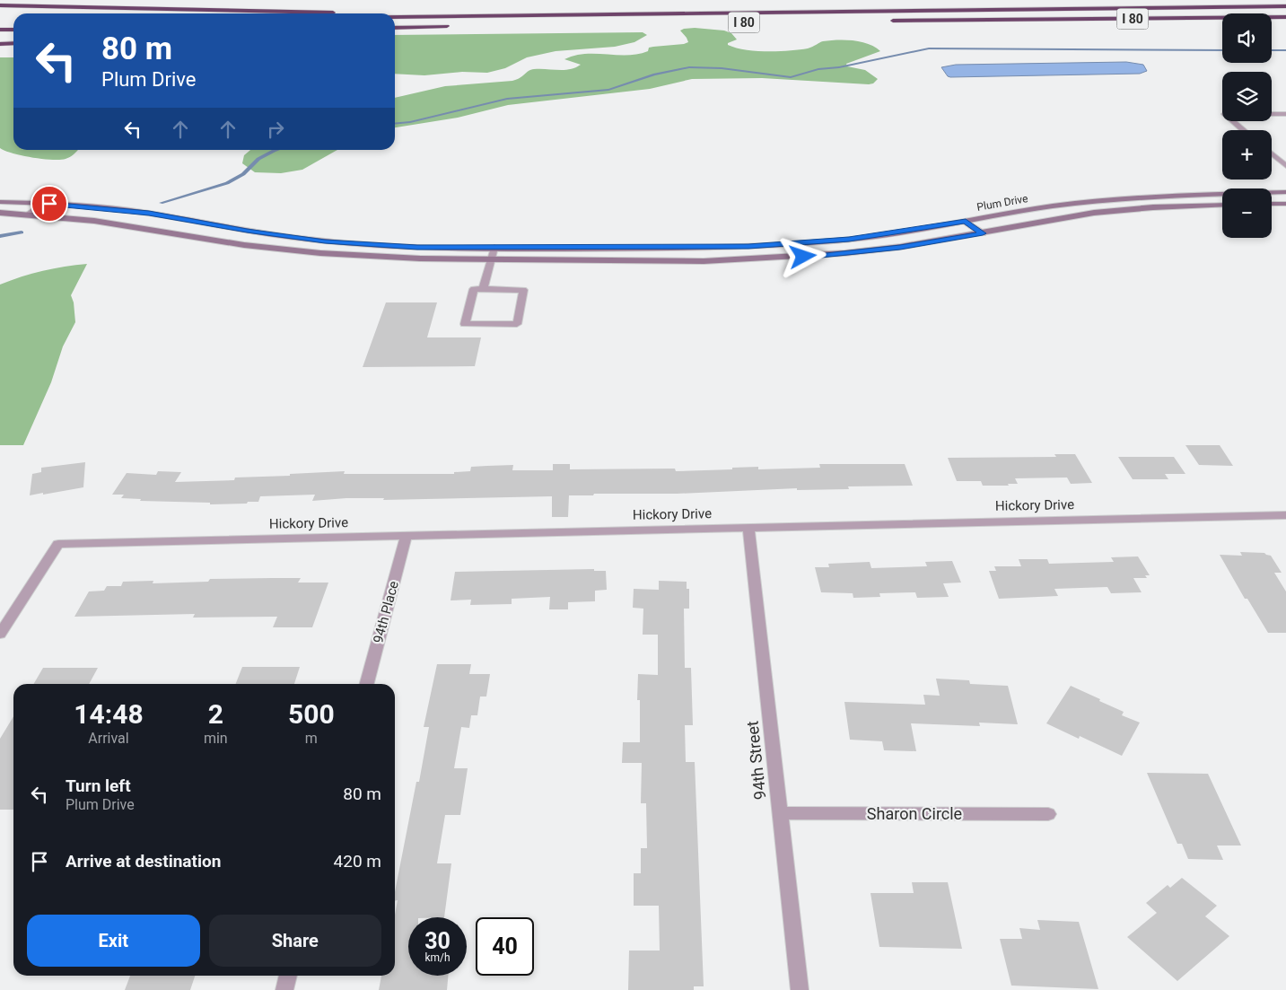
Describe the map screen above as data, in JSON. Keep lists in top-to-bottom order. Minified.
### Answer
{"streets":{"highway":["I 80"],"street":["Plum Drive","Hickory Drive","94th Place","94th Street","Sharon Circle"]},"crossings":[["Hickory Drive","94th Place"],["Hickory Drive","94th Street"],["94th Street","Sharon Circle"]],"page":{"map_buttons":["+","−"],"turn":["80 m","Plum Drive"],"eta":["14:48","Arrival","2","min","500","m"],"list":[{"name":"Turn left","note":"Plum Drive","value":"80 m"},{"name":"Arrive at destination","value":"420 m"}],"buttons":["Exit","Share"],"speed":"30 km/h","limit":"40"}}
